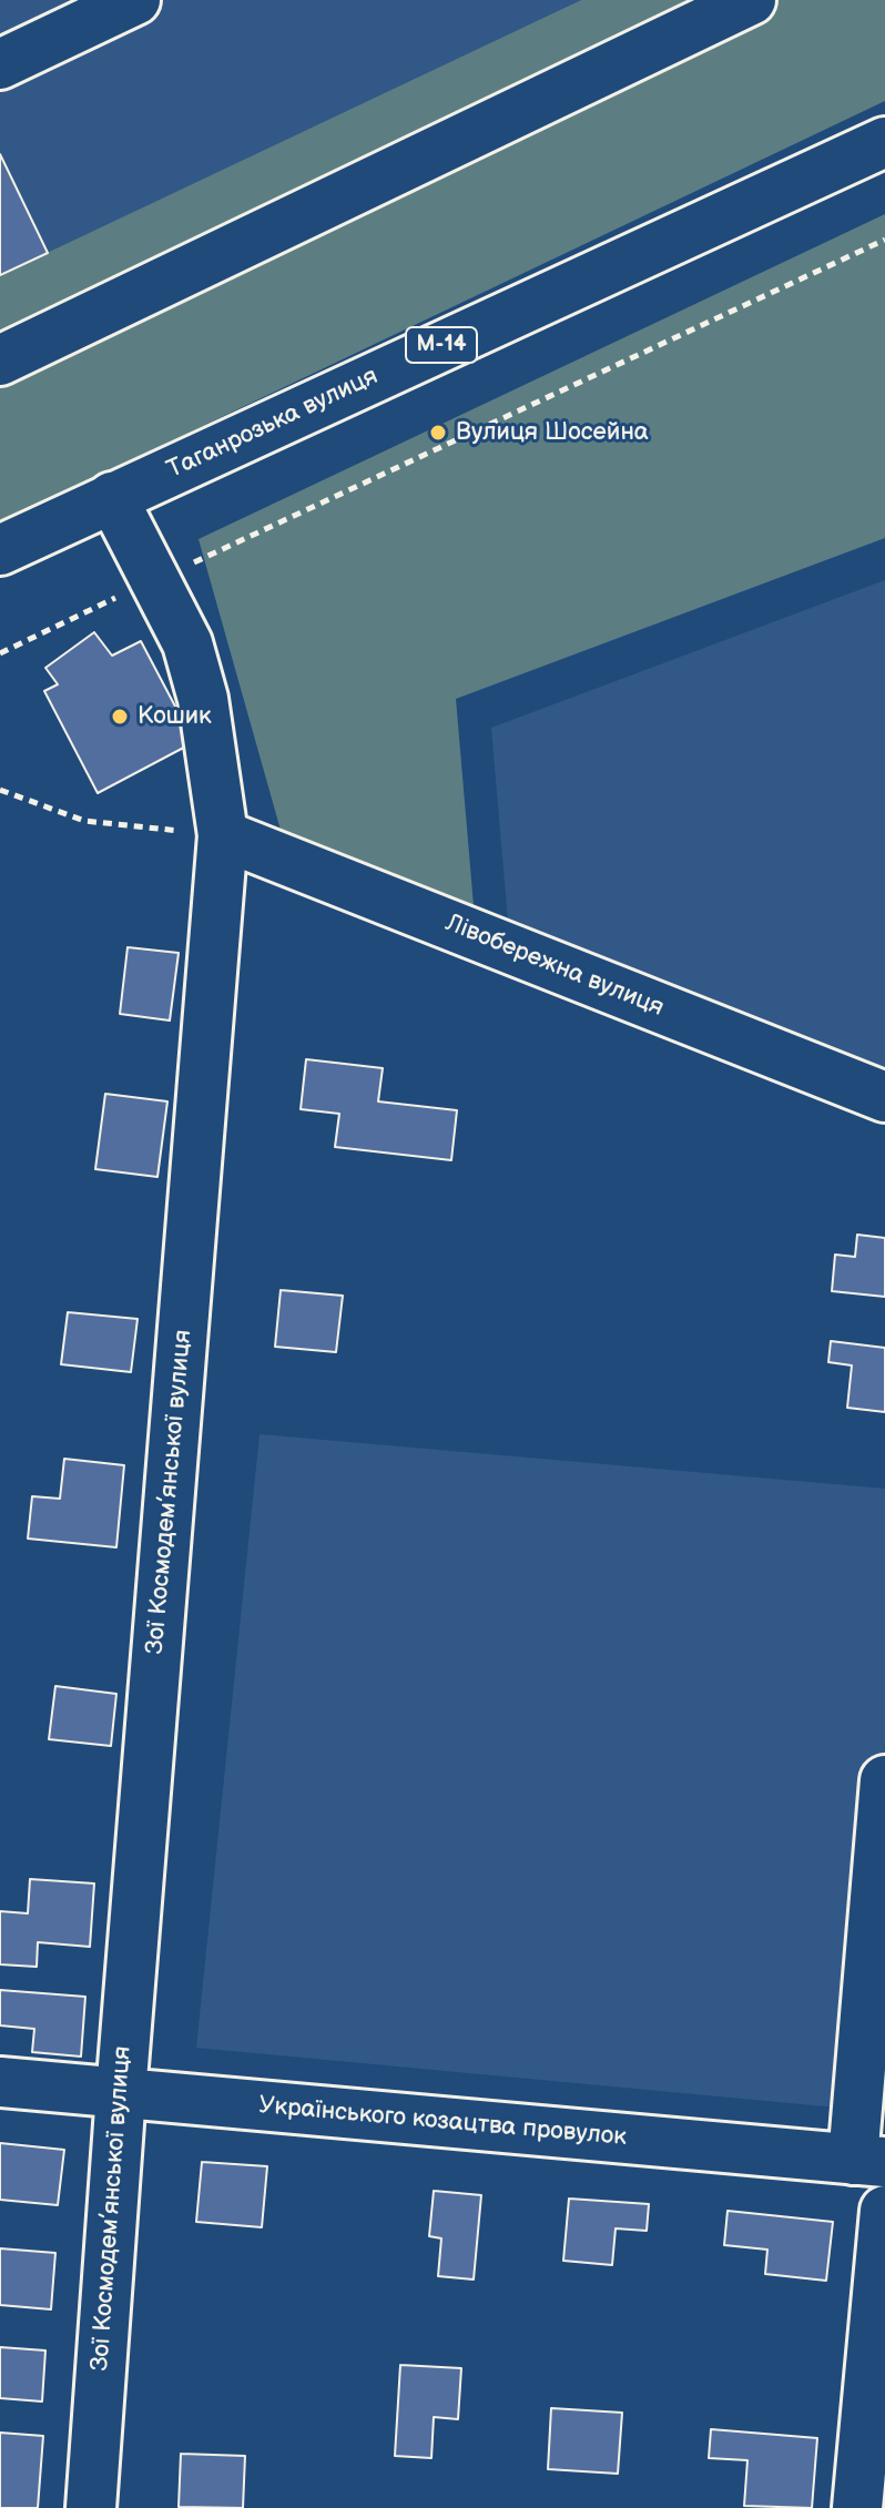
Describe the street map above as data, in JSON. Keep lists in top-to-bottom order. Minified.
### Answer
{"streets":{"main road":["М-14","Таганрозька вулиця","Лівобережна вулиця","Зої Космодем’янської вулиця","Українського козацтва провулок"]},"crossings":[["Таганрозька вулиця","Зої Космодем’янської вулиця"],["Лівобережна вулиця","Зої Космодем’янської вулиця"],["Зої Космодем’янської вулиця","Українського козацтва провулок"]],"places":["Вулиця Шосейна","Кошик"]}
